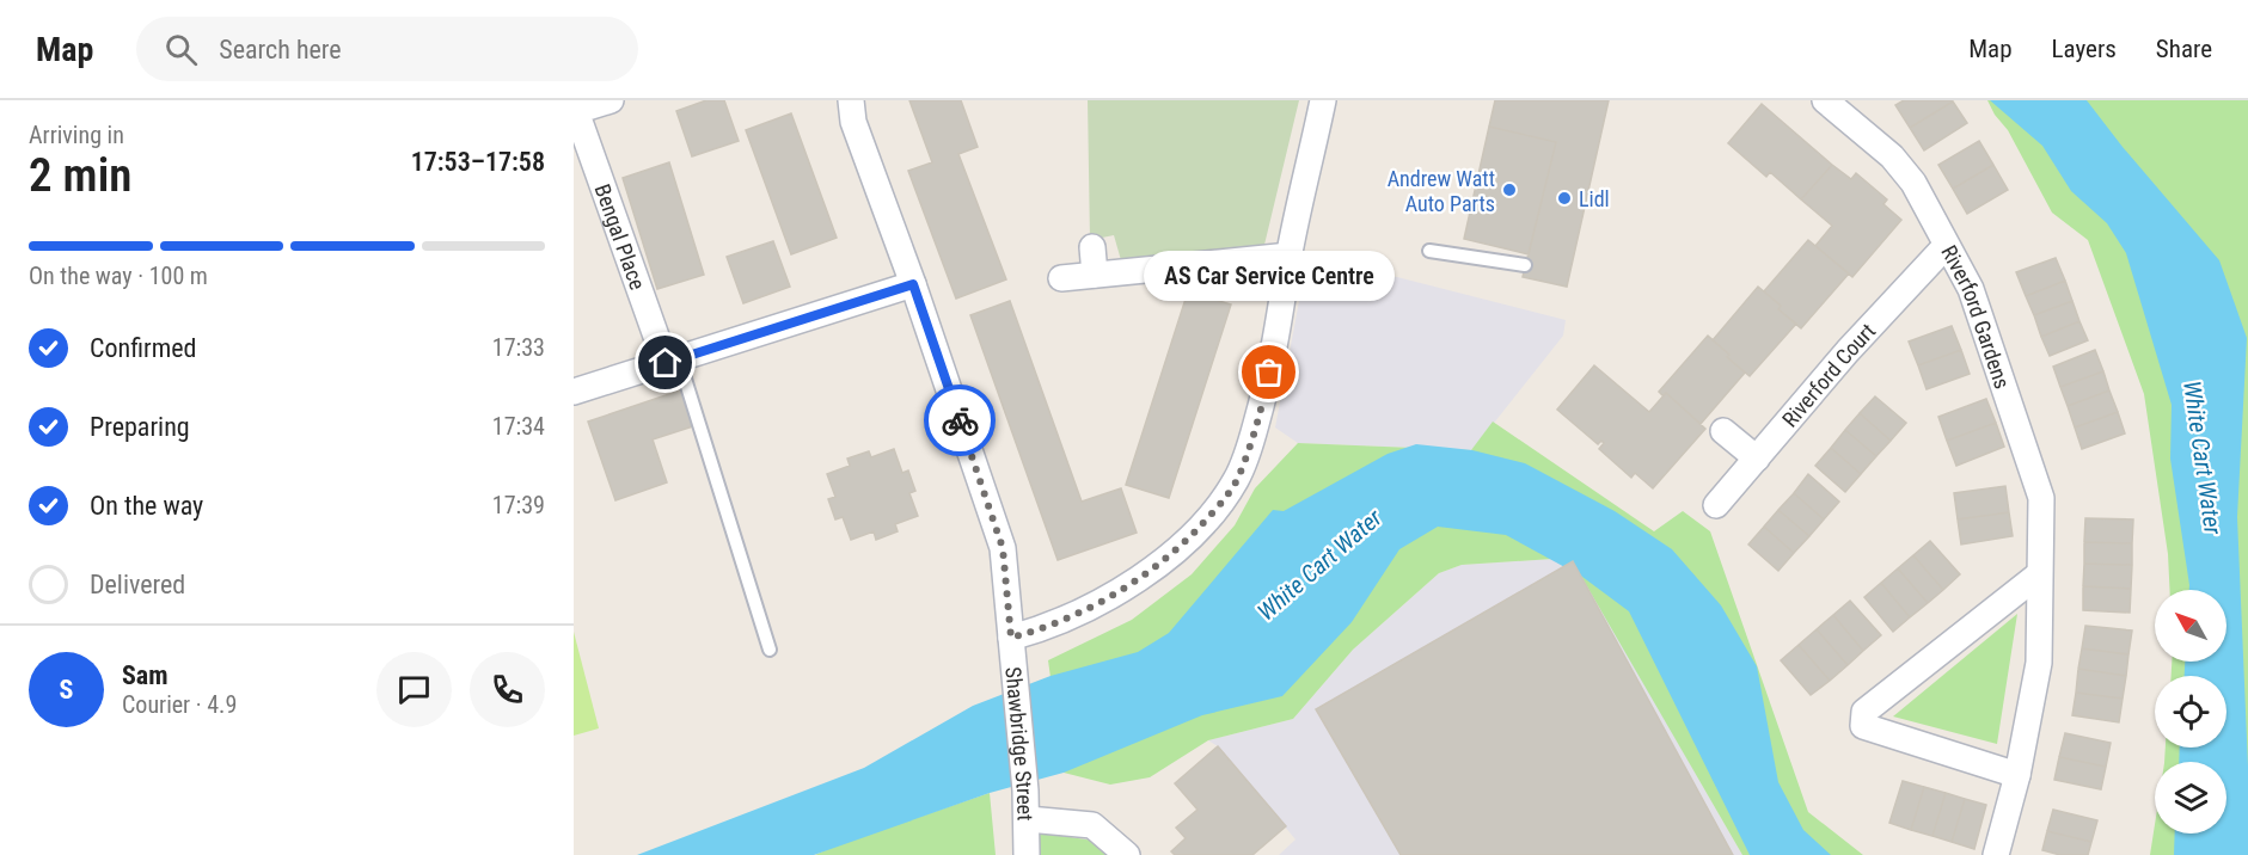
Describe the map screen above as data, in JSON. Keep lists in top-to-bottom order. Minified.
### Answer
{"streets":{"street":["Bengal Place","Riverford Gardens","Riverford Court","Shawbridge Street"]},"crossings":[["Riverford Gardens","Riverford Court"]],"water":["White Cart Water"],"places":["Andrew Watt Auto Parts","Lidl","AS Car Service Centre"],"north":"top left","page":{"header":"Map","search":"Search here","nav":["Map","Layers","Share"],"heading":["2 min","Arriving in","17:53–17:58"],"panel":["Sam","Courier · 4.9"],"bar":"On the way · 100 m","bubble":"AS Car Service Centre","list":[["Confirmed","17:33"],["Preparing","17:34"],["On the way","17:39"],"Delivered"],"round":"S"}}
